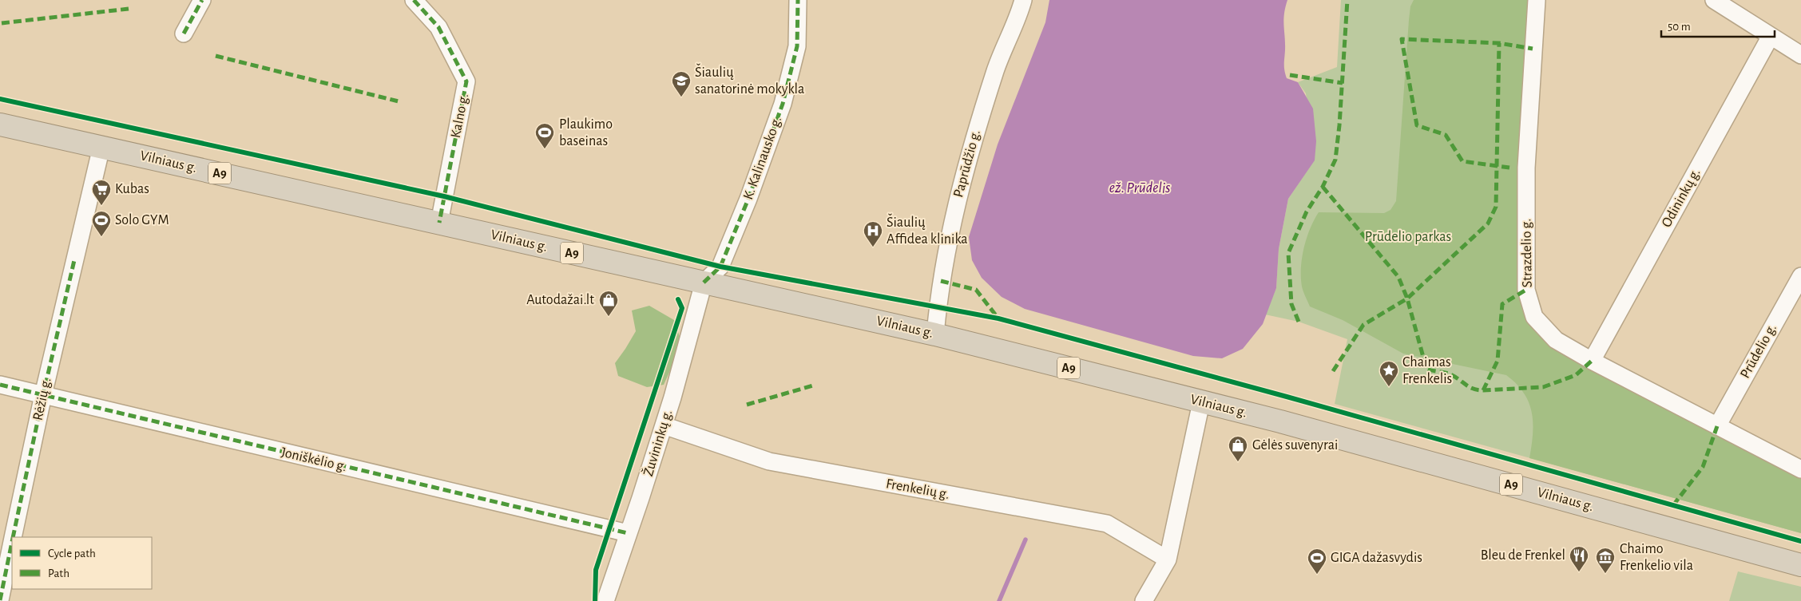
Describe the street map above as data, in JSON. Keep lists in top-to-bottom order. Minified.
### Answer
{"streets":{"highway":["Vilniaus g.","A9"],"street":["Kalno g.","K. Kalinausko g.","Paprūdžio g.","Odininkų g.","Strazdelio g.","Prūdelio g.","Rėžių g.","Žuvininkų g.","Joniškėlio g.","Frenkelių g."]},"crossings":[["Kalno g.","Vilniaus g."],["K. Kalinausko g.","Vilniaus g."],["K. Kalinausko g.","Žuvininkų g."],["Vilniaus g.","Paprūdžio g."],["Vilniaus g.","Rėžių g."],["Vilniaus g.","Žuvininkų g."],["Odininkų g.","Strazdelio g."],["Strazdelio g.","Prūdelio g."],["Rėžių g.","Joniškėlio g."],["Žuvininkų g.","Joniškėlio g."],["Žuvininkų g.","Frenkelių g."]],"water":["ež. Prūdelis"],"parks":["Prūdelio parkas"],"places":{"school or university":["Šiaulių sanatorinė mokykla"],"sports":["Plaukimo baseinas","Solo GYM","GIGA dažasvydis"],"supermarket":["Kubas"],"hospital":["Šiaulių Affidea klinika"],"shop":["Autodažai.lt","Gėlės suvenyrai"],"place":["Chaimas Frenkelis"],"restaurant":["Bleu de Frenkel"],"museum":["Chaimo Frenkelio vila"]},"legend":["Cycle path","Path"],"scale_bar":"50 m"}
